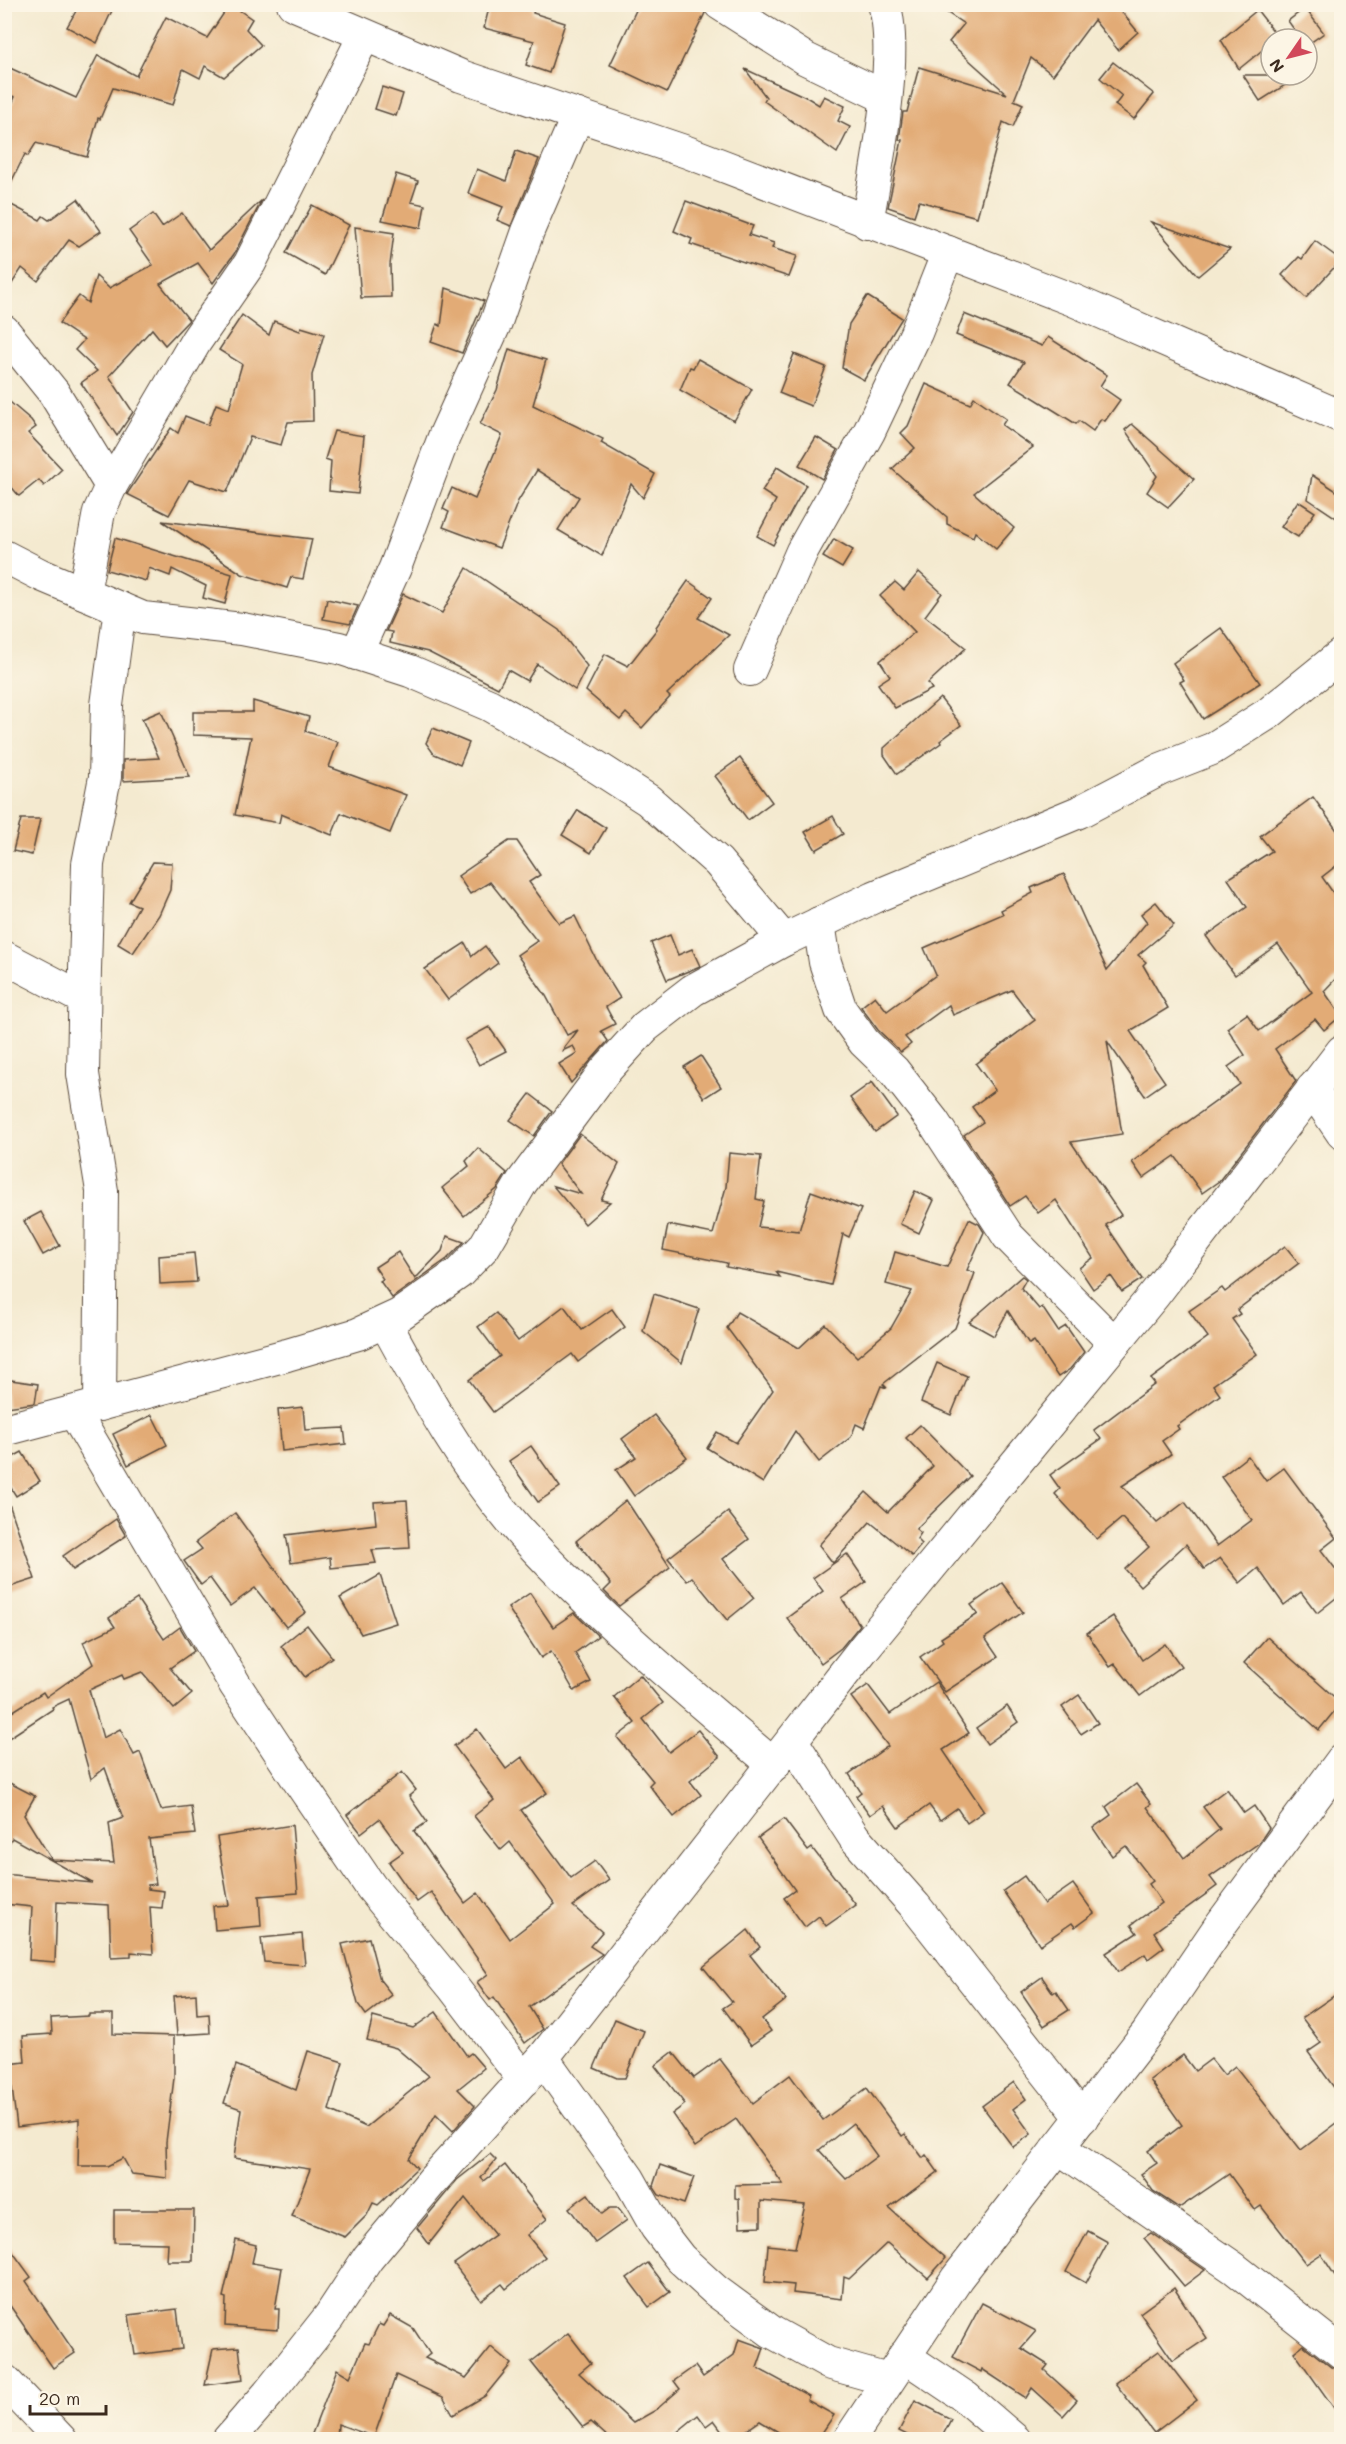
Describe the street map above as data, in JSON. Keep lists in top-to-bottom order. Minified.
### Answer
{"scale_bar":"20 m","north":"bottom left"}
